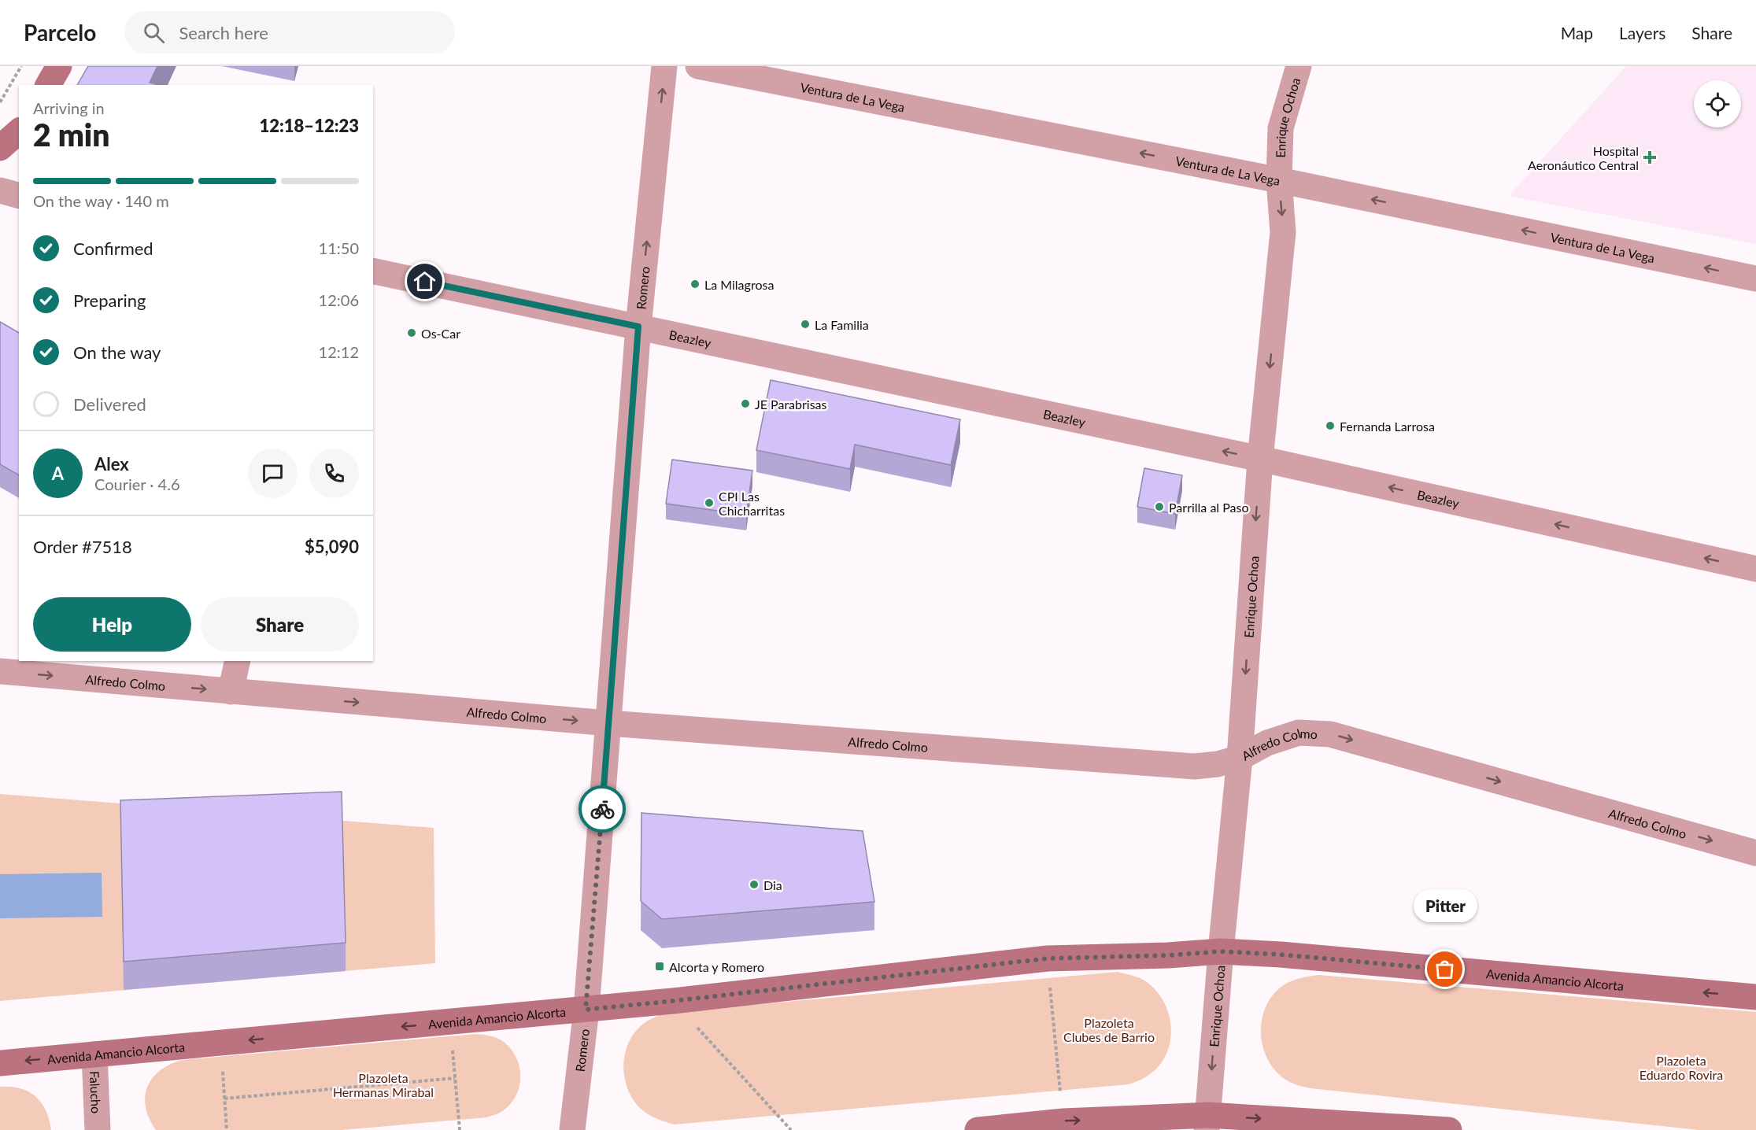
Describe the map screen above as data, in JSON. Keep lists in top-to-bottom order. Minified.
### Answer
{"streets":{"main road":["Avenida Amancio Alcorta"],"street":["Ventura de La Vega","Enrique Ochoa","Romero","Beazley","Alfredo Colmo","Falucho"]},"crossings":[["Ventura de La Vega","Enrique Ochoa"],["Enrique Ochoa","Beazley"],["Enrique Ochoa","Alfredo Colmo"],["Enrique Ochoa","Avenida Amancio Alcorta"],["Romero","Beazley"],["Romero","Alfredo Colmo"],["Romero","Avenida Amancio Alcorta"],["Avenida Amancio Alcorta","Falucho"]],"one_way":["Ventura de La Vega","Enrique Ochoa","Beazley","Alfredo Colmo","Avenida Amancio Alcorta"],"parks":["Plazoleta Clubes de Barrio","Plazoleta Eduardo Rovira","Plazoleta Hermanas Mirabal"],"places":{"health":["Hospital Aeronáutico Central"],"other":["La Milagrosa","La Familia","Os-Car","JE Parabrisas","Fernanda Larrosa","CPI Las Chicharritas","Parrilla al Paso","Dia","Pitter"],"transit":["Alcorta y Romero"]},"page":{"header":"Parcelo","search":"Search here","nav":["Map","Layers","Share"],"heading":["2 min","Arriving in","12:18–12:23"],"panel":["Alex","Courier · 4.6","Order #7518","$5,090"],"bar":"On the way · 140 m","list":[["Confirmed","11:50"],["Preparing","12:06"],["On the way","12:12"],"Delivered"],"round":"A","buttons":["Help","Share"],"bubble":"Pitter"}}
